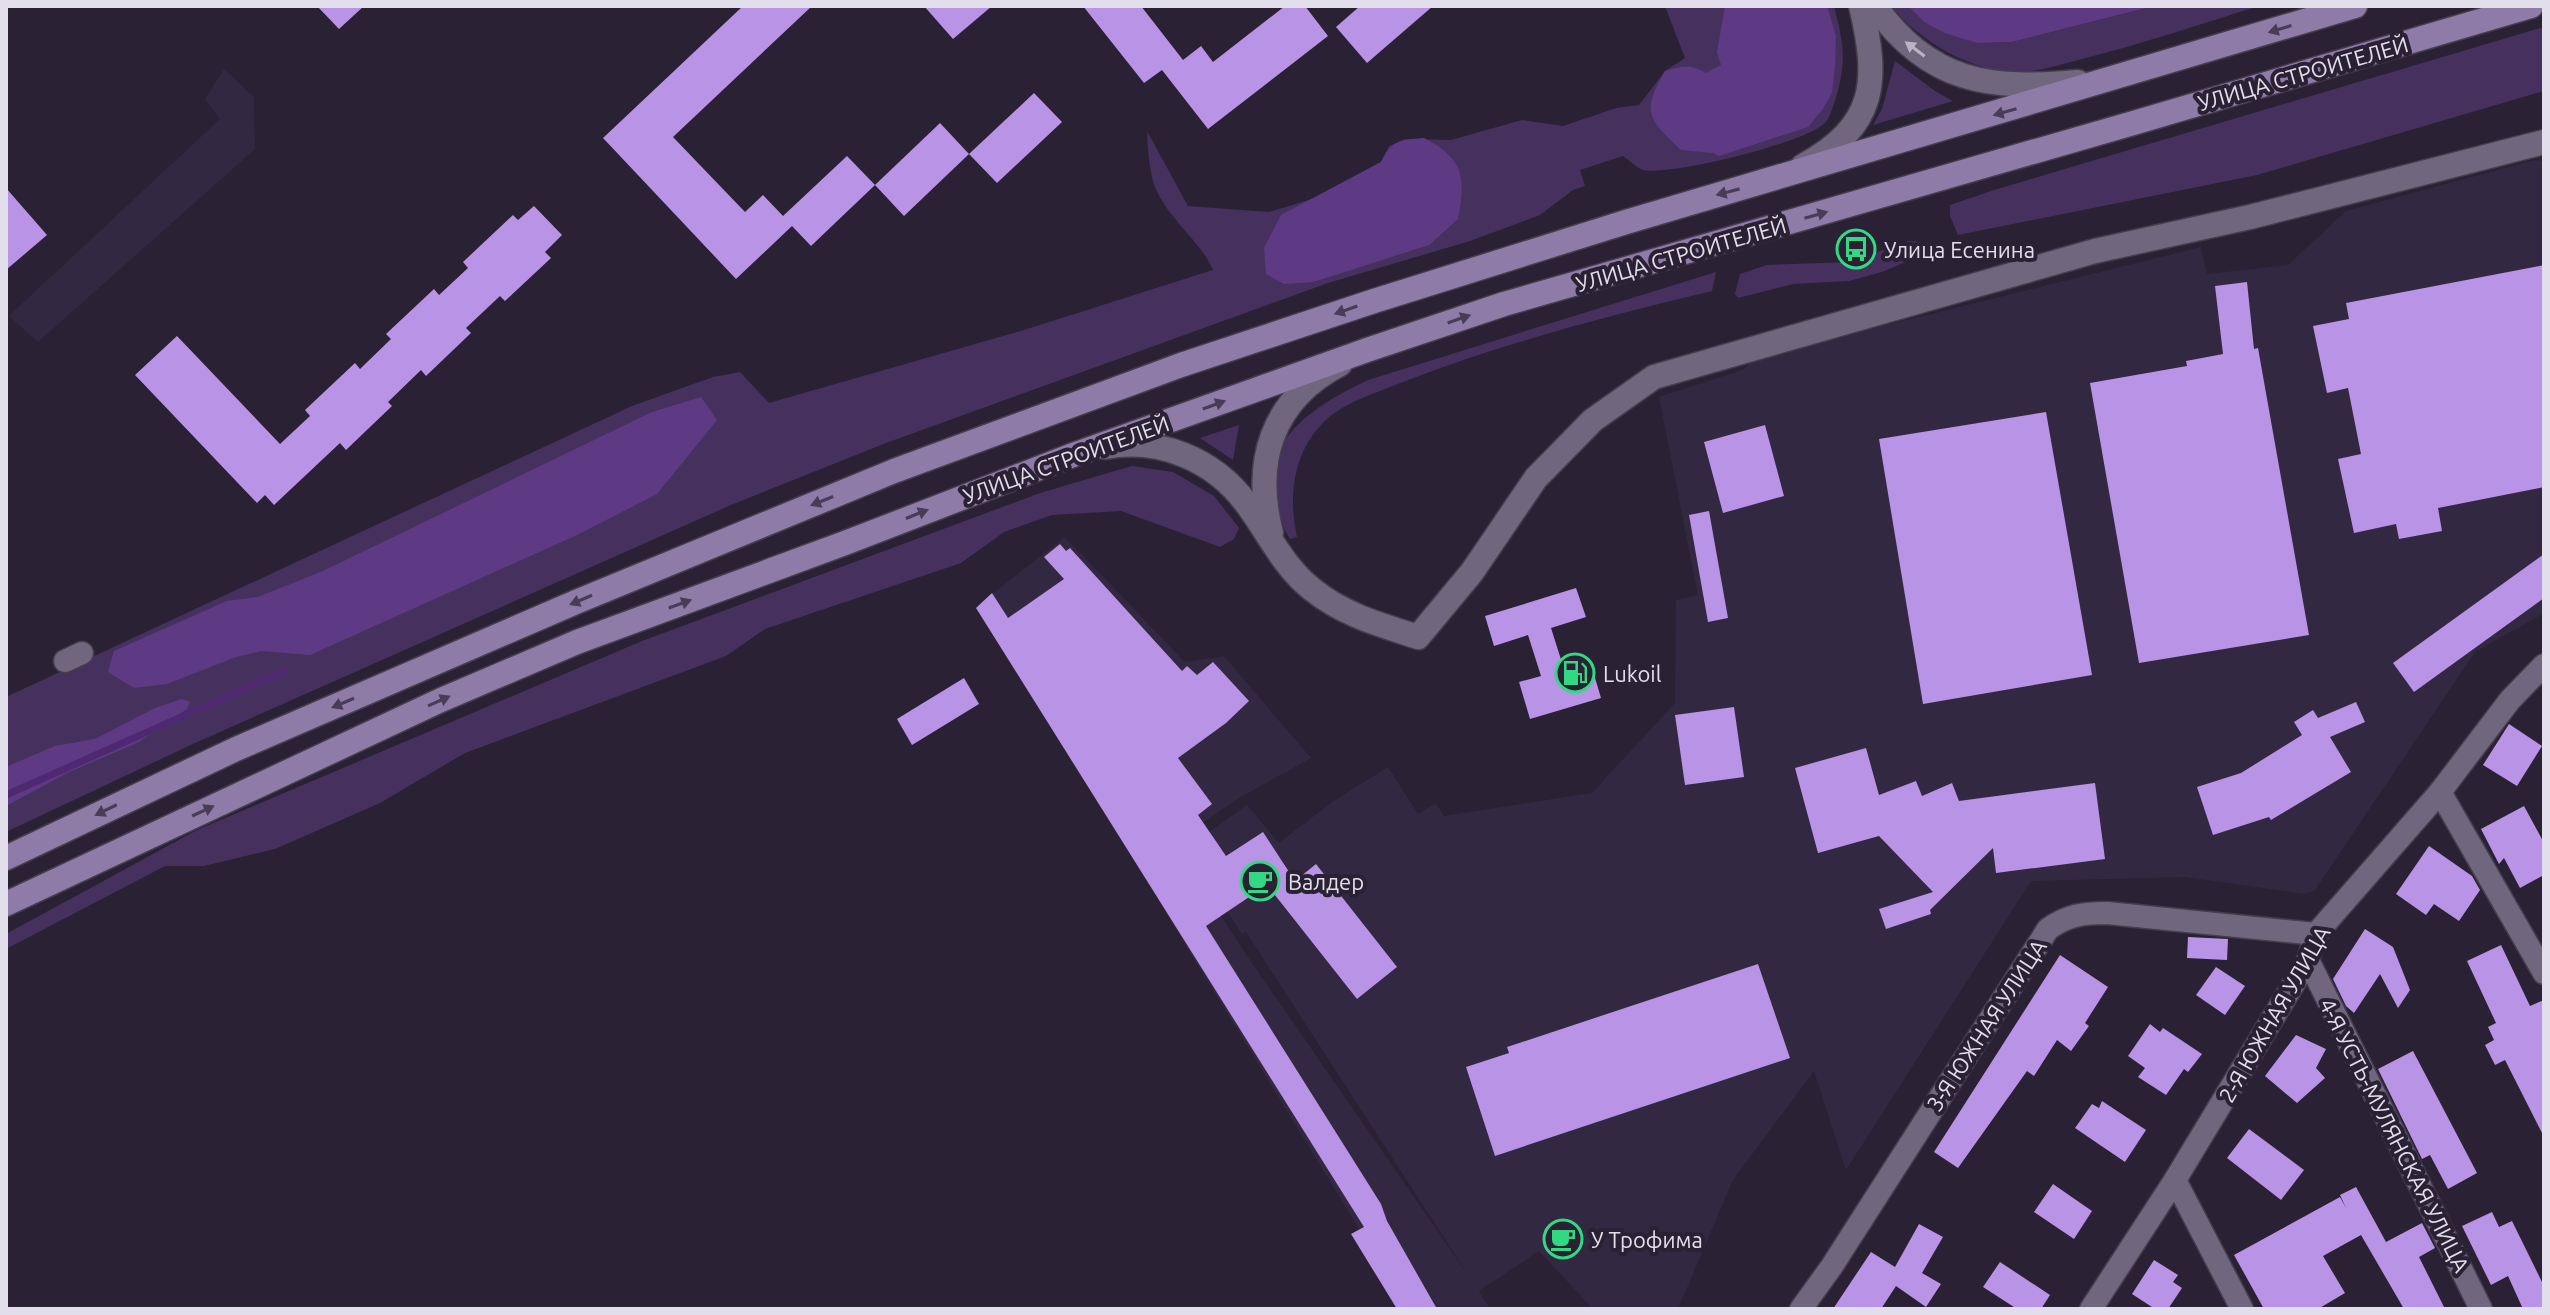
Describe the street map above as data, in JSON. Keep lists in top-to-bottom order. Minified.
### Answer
{"streets":{"main road":["УЛИЦА СТРОИТЕЛЕЙ"],"street":["2-Я ЮЖНАЯ УЛИЦА","3-Я ЮЖНАЯ УЛИЦА","4-Я УСТЬ-МУЛЯНСКАЯ УЛИЦА"]},"crossings":[["2-Я ЮЖНАЯ УЛИЦА","3-Я ЮЖНАЯ УЛИЦА"],["2-Я ЮЖНАЯ УЛИЦА","4-Я УСТЬ-МУЛЯНСКАЯ УЛИЦА"]],"places":{"bus stop":["Улица Есенина"],"fuel station":["Lukoil"],"cafe":["Валдер","У Трофима"]}}
